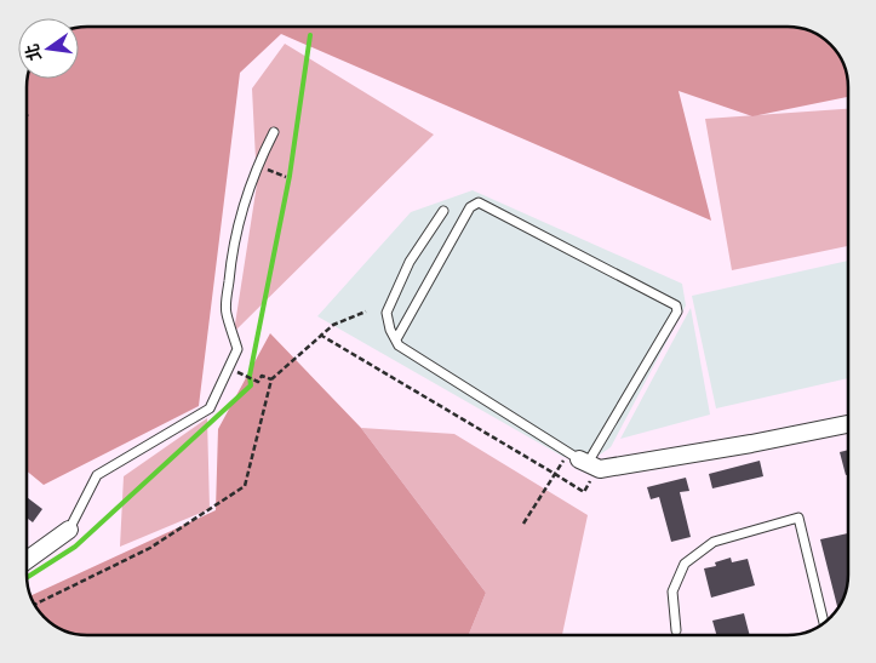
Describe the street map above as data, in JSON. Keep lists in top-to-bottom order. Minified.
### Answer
{"north":"left"}
